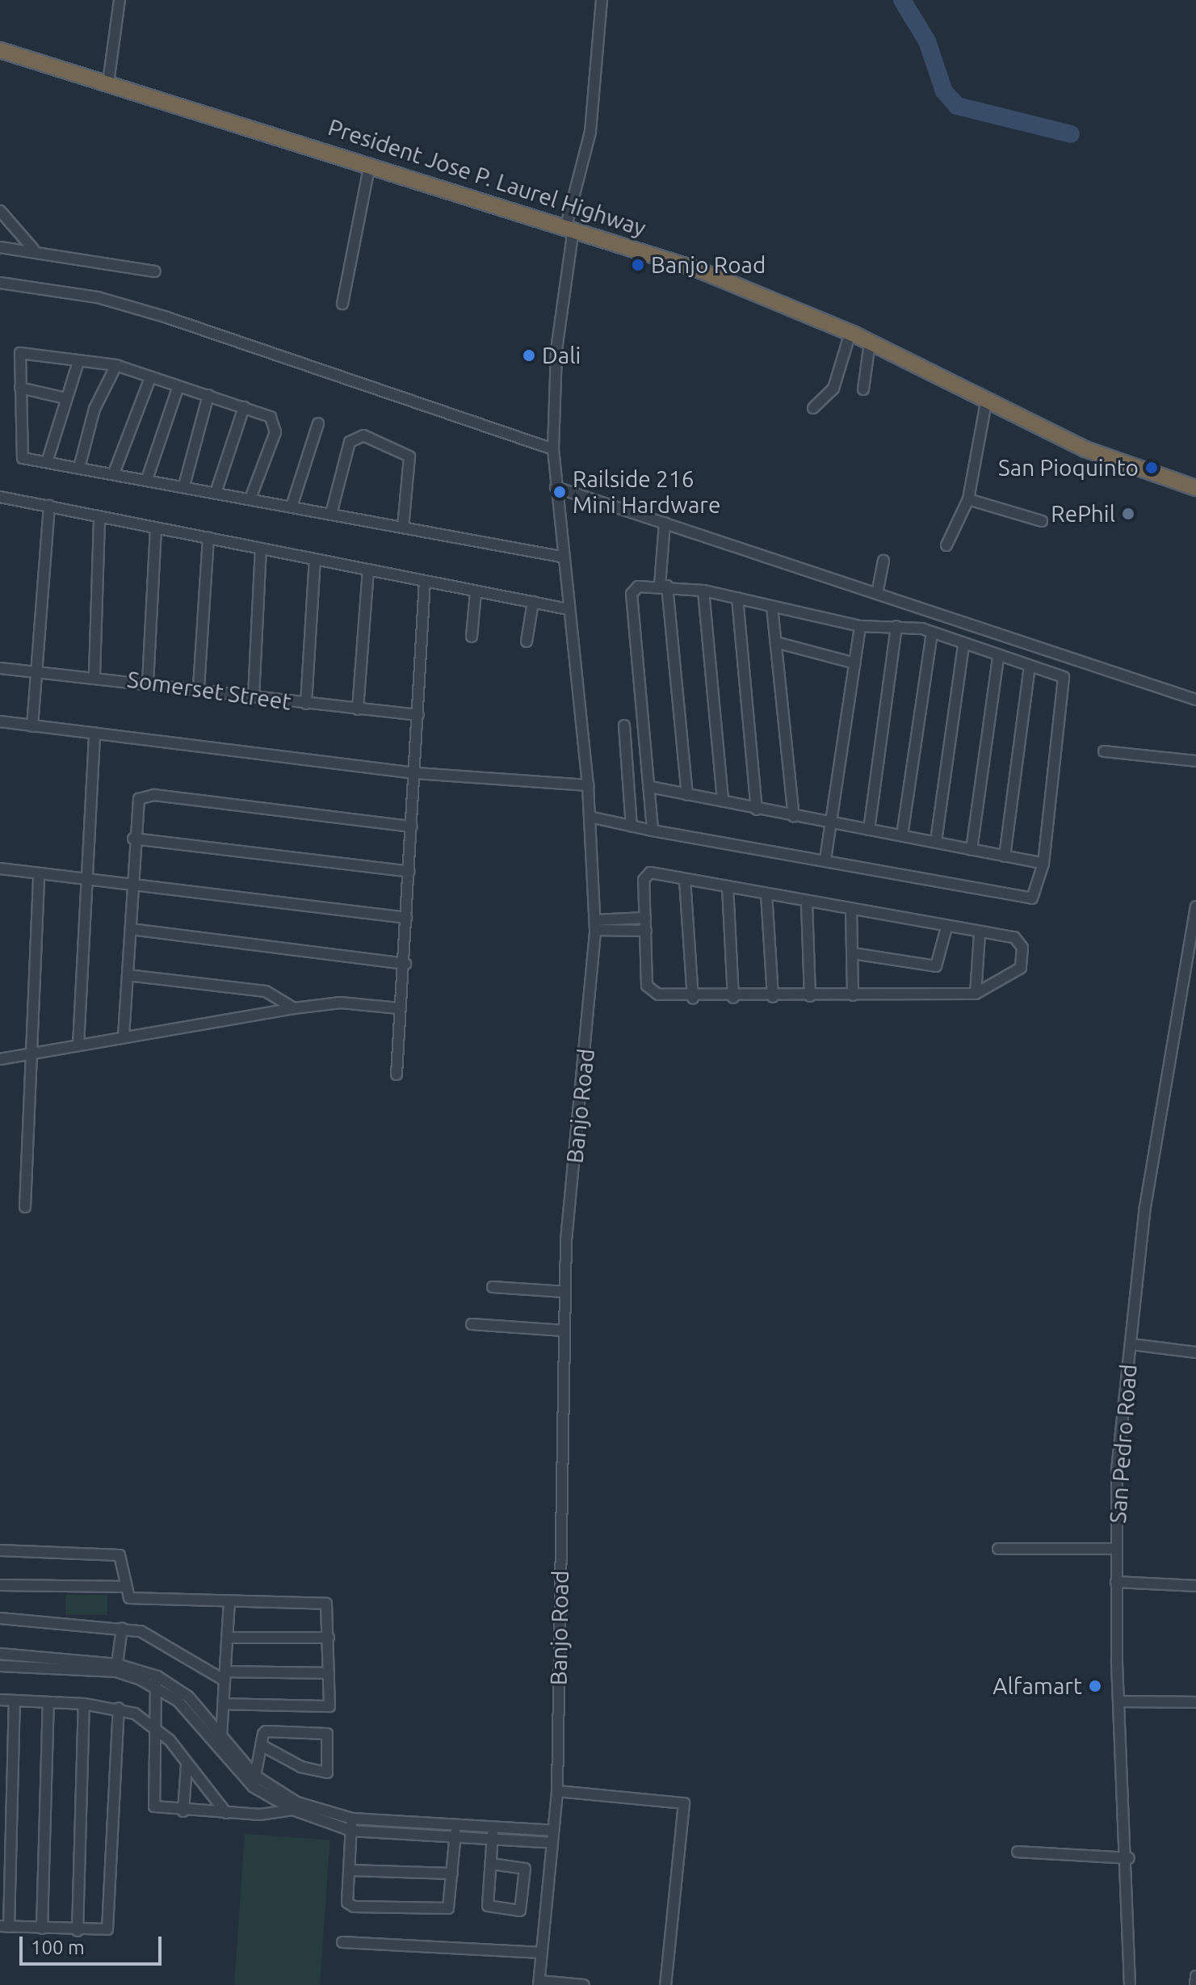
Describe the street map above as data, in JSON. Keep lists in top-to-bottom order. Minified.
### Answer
{"streets":{"highway":["President Jose P. Laurel Highway"],"street":["Somerset Street","Banjo Road","San Pedro Road"]},"crossings":[["President Jose P. Laurel Highway","Banjo Road"]],"places":["Banjo Road","Dali","San Pioquinto","Railside 216 Mini Hardware","RePhil","Alfamart"],"scale_bar":"100 m"}
